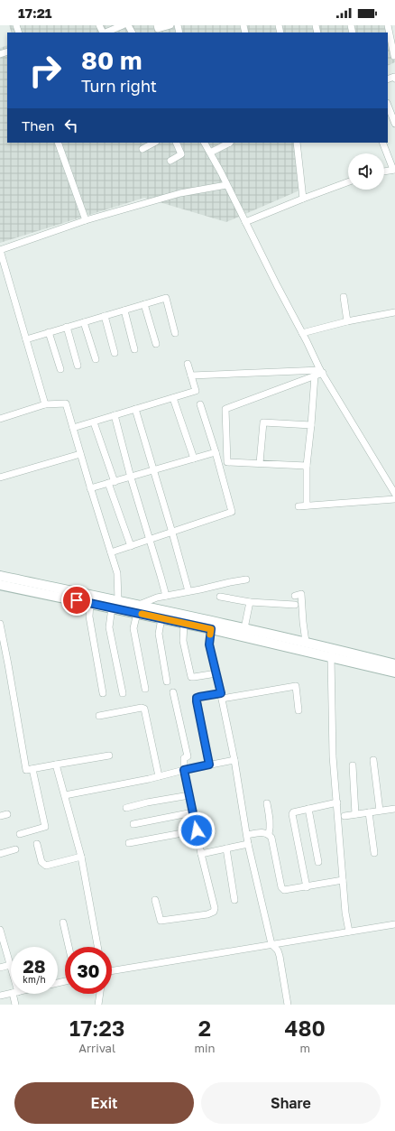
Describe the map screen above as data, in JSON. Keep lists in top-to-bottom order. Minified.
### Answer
{"page":{"status":"17:21","turn":["80 m","Turn right"],"then":"Then","speed":"28 km/h","limit":"30","eta":["17:23","Arrival","2","min","480","m"],"buttons":["Exit","Share"]}}
